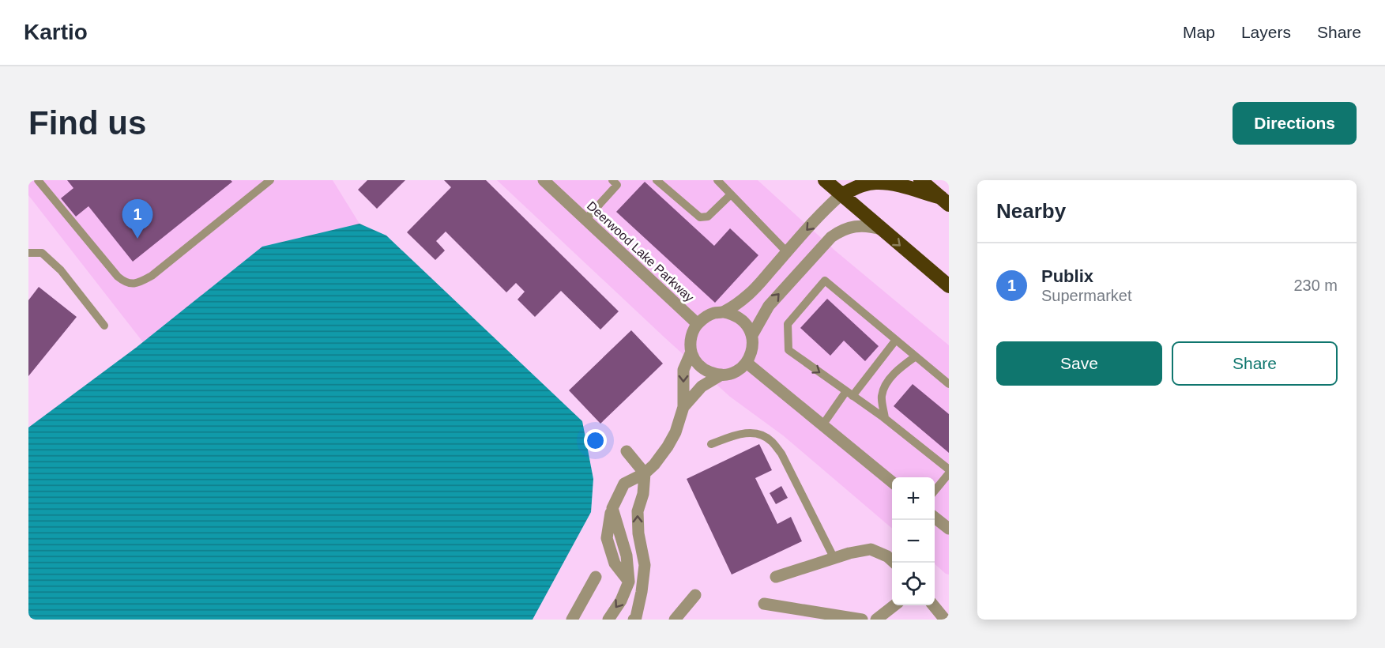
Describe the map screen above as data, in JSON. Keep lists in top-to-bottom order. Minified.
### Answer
{"streets":{"street":["Deerwood Lake Parkway"]},"page":{"header":"Kartio","nav":["Map","Layers","Share"],"buttons":["Directions",["Save","Share"]],"title":"Find us","heading":"Nearby","pins":"1","list":[{"mark":"1","name":"Publix","note":"Supermarket","value":"230 m"}],"map_buttons":["+","−"]}}
